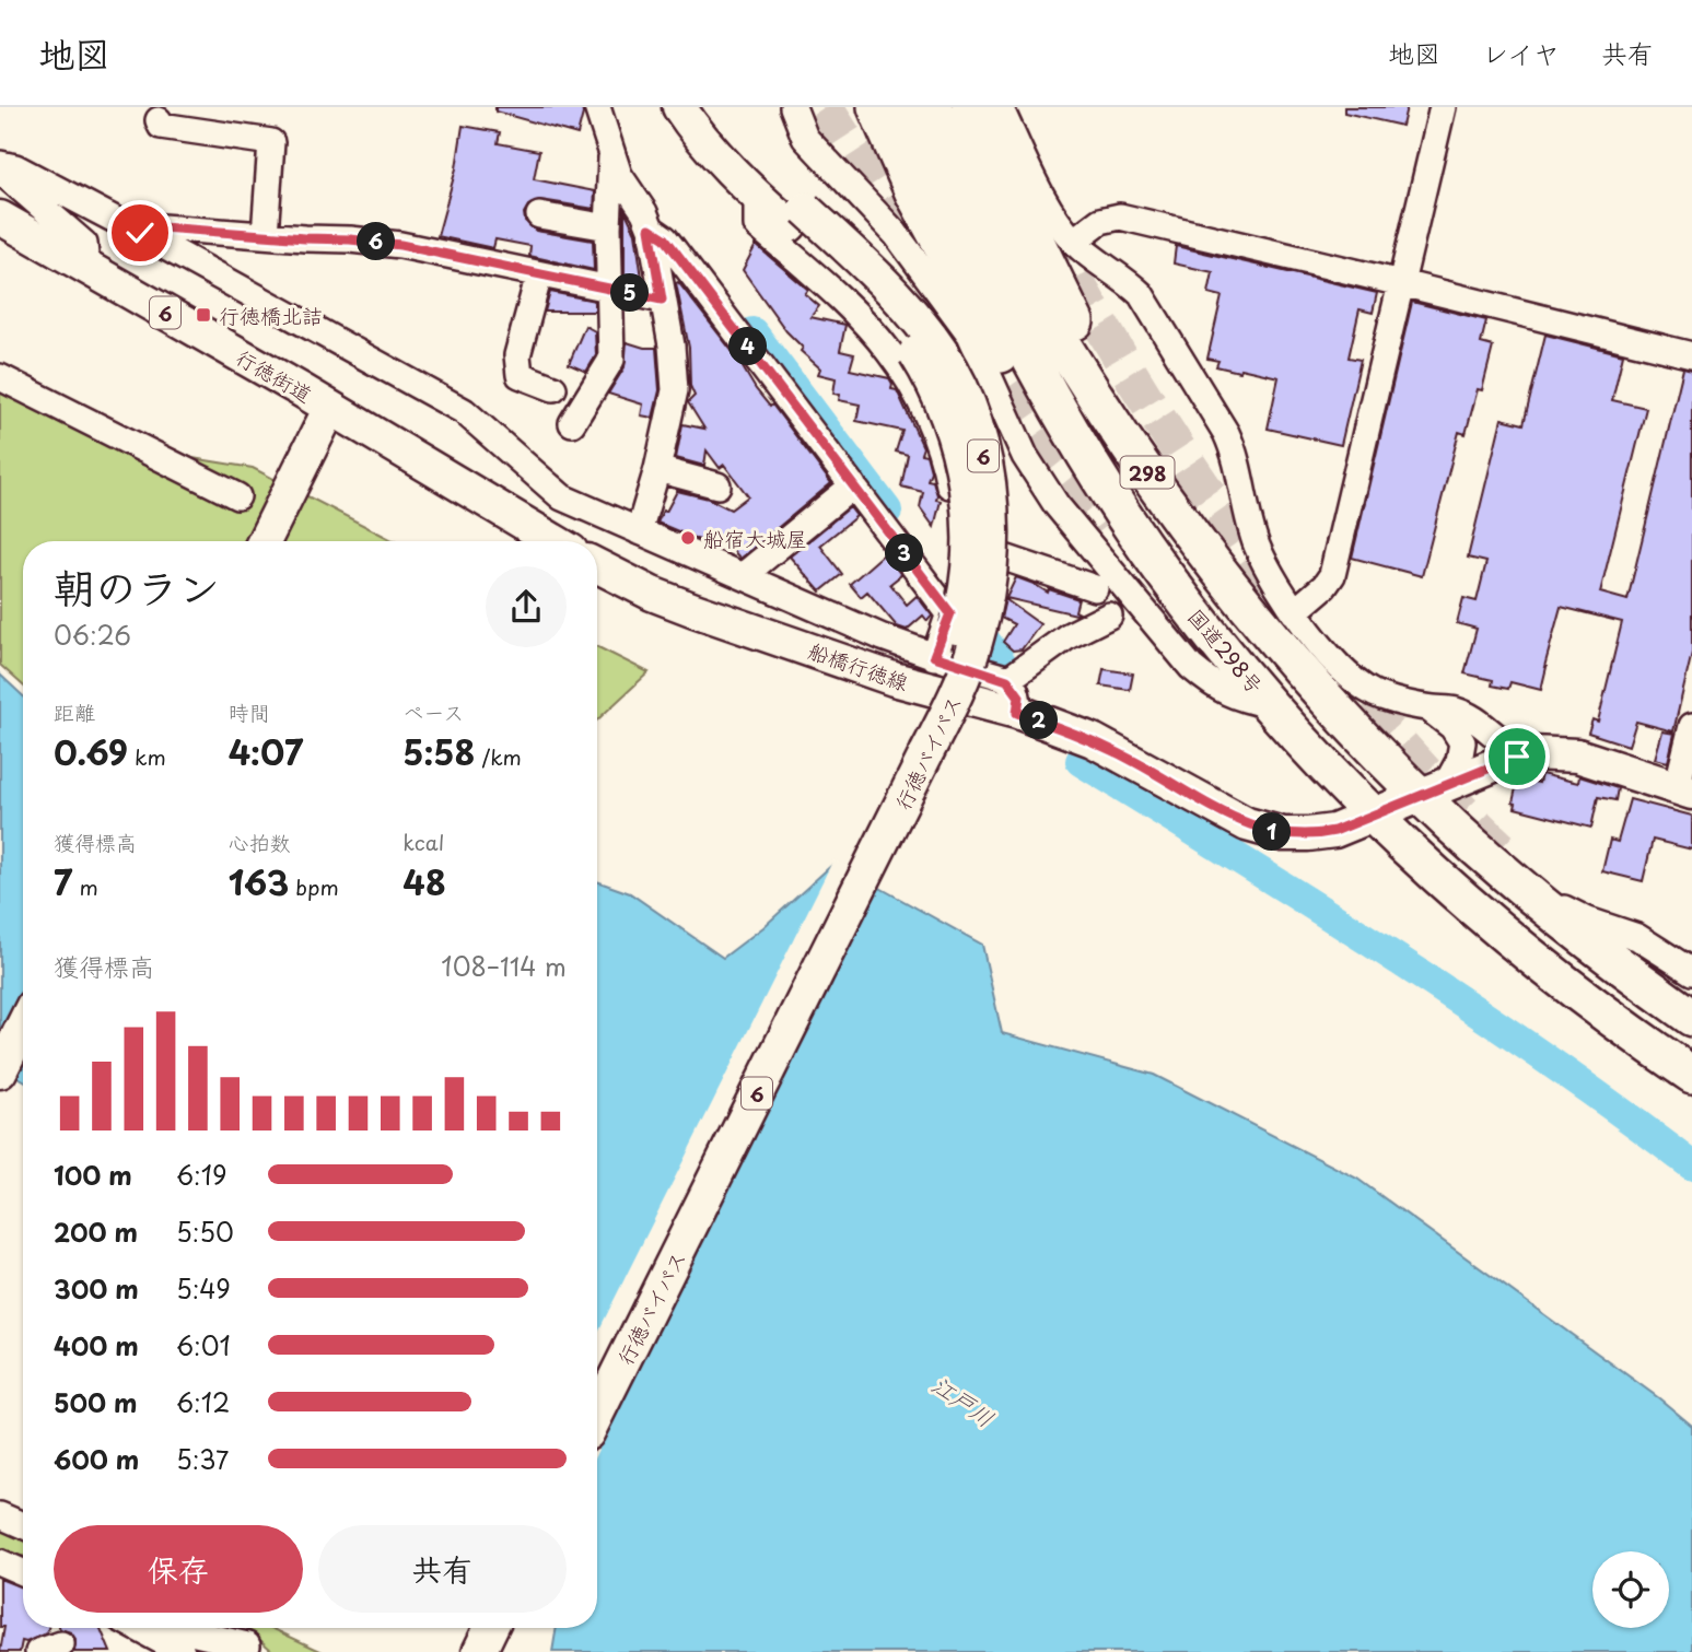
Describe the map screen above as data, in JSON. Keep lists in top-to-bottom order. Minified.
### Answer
{"streets":{"highway":["298","国道298号"],"main road":["6","行徳街道","船橋行徳線","行徳バイパス"]},"crossings":[["298","国道298号"],["298","船橋行徳線"],["国道298号","船橋行徳線"]],"water":["江戸川"],"places":{"transit":["行徳橋北詰"],"other":["船宿大城屋"]},"page":{"header":"地図","nav":["地図","レイヤ","共有"],"pins":["6","5","4","3","2","1"],"heading":["朝のラン","06:26"],"stats":[["距離","0.69 km"],["時間","4:07"],["ペース","5:58 /km"],["獲得標高","7 m"],["心拍数","163 bpm"],["kcal","48"]],"chart":["獲得標高","108–114 m"],"list":[{"name":"100 m","note":"6:19"},{"name":"200 m","note":"5:50"},{"name":"300 m","note":"5:49"},{"name":"400 m","note":"6:01"},{"name":"500 m","note":"6:12"},{"name":"600 m","note":"5:37"}],"buttons":["保存","共有"]}}
